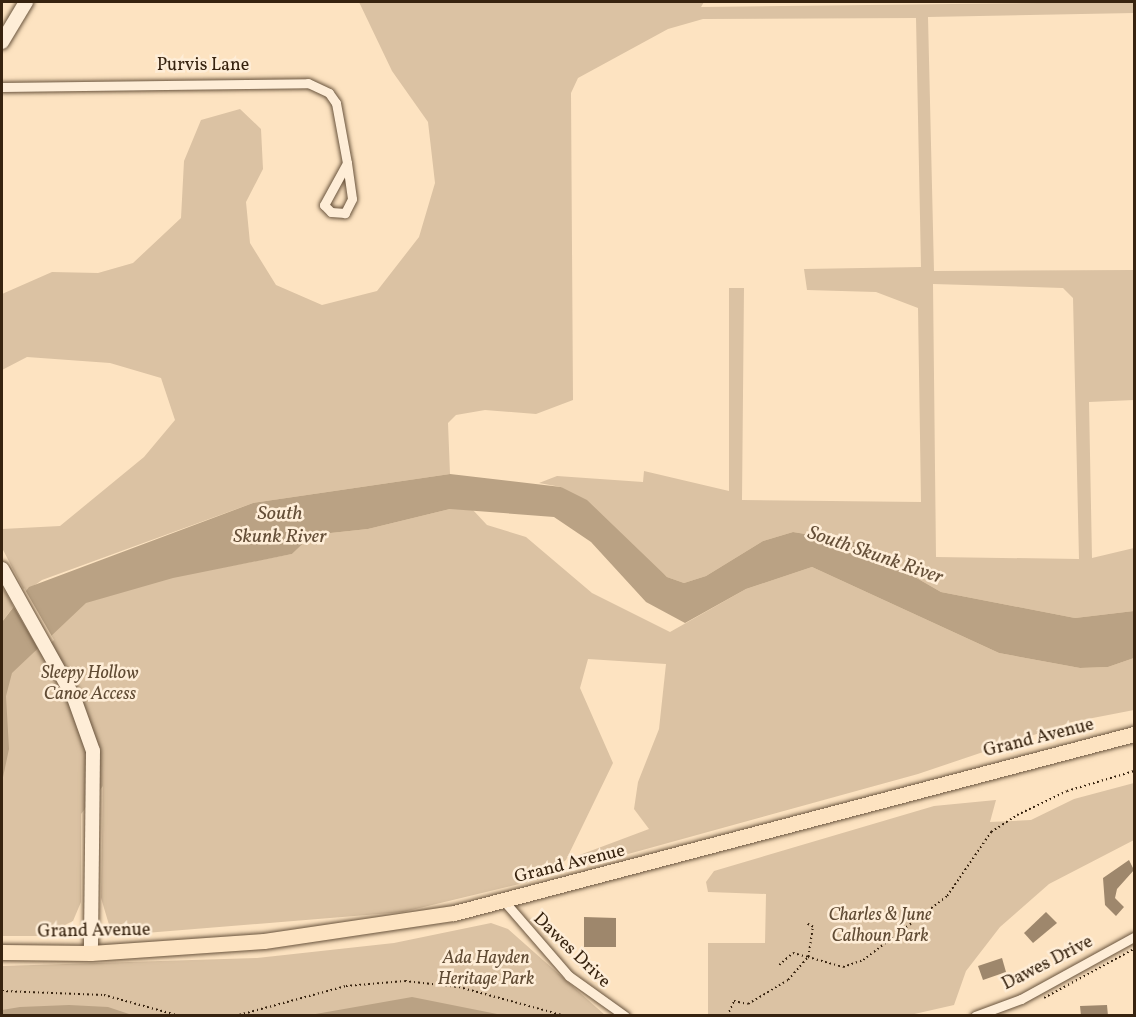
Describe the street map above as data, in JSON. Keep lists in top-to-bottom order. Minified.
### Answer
{"streets":{"main road":["Grand Avenue"],"street":["Purvis Lane","Dawes Drive"]},"crossings":[["Grand Avenue","Dawes Drive"]],"water":["South Skunk River"],"parks":["Sleepy Hollow Canoe Access","Charles & June Calhoun Park","Ada Hayden Heritage Park"]}
